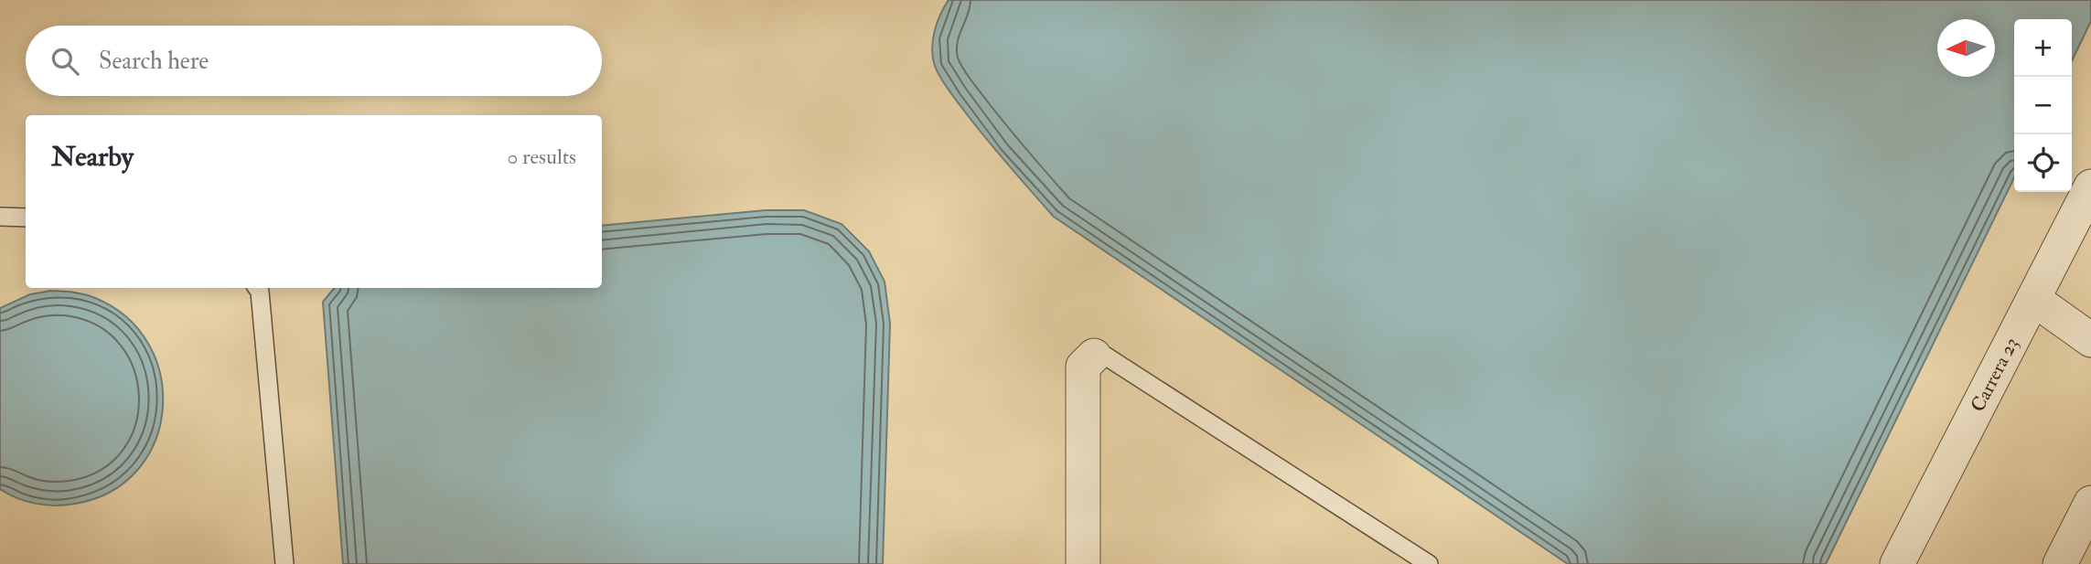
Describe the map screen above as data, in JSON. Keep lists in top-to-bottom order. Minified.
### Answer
{"streets":{"street":["Carrera 23"]},"north":"left","page":{"map_buttons":["+","−"],"search":"Search here","heading":["Nearby","0 results"]}}
